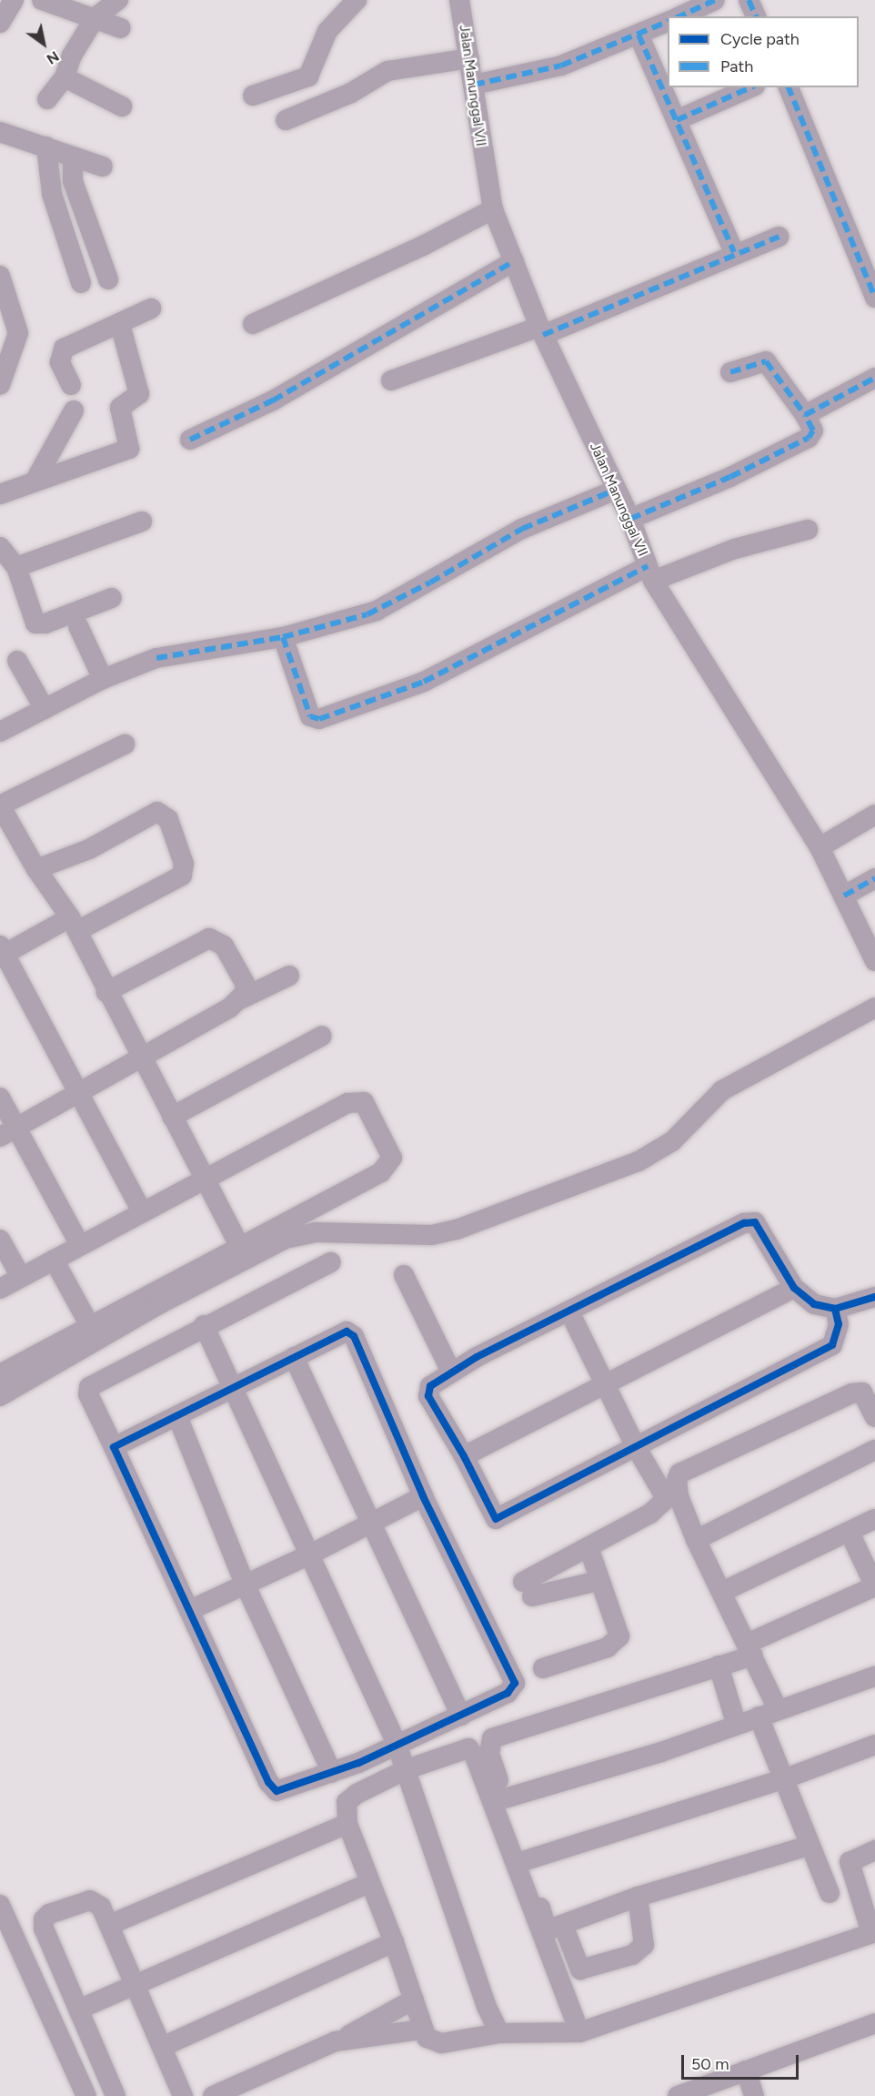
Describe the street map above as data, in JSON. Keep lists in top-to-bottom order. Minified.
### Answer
{"streets":{"street":["Jalan Manunggal VII"]},"legend":["Cycle path","Path"],"scale_bar":"50 m","north":"bottom right"}
